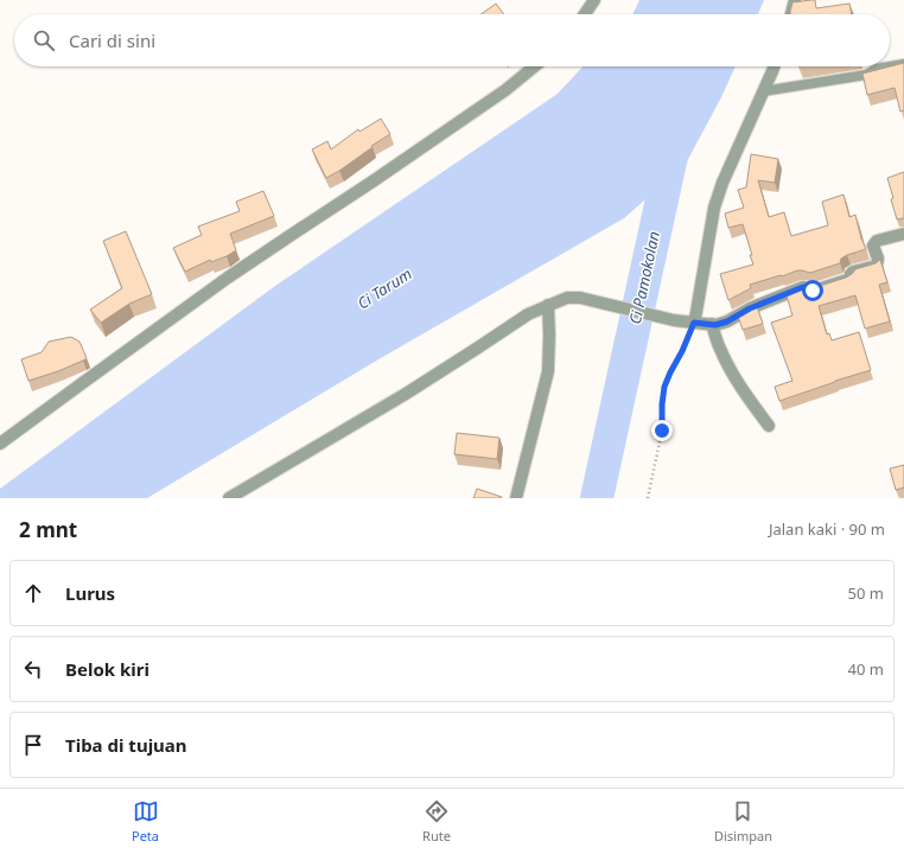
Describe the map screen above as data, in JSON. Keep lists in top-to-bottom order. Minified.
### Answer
{"water":["Ci Pamokolan","Ci Tarum"],"page":{"search":"Cari di sini","heading":["2 mnt","Jalan kaki · 90 m"],"list":[["Lurus","50 m"],["Belok kiri","40 m"],"Tiba di tujuan"],"nav":["Peta","Rute","Disimpan"]}}
